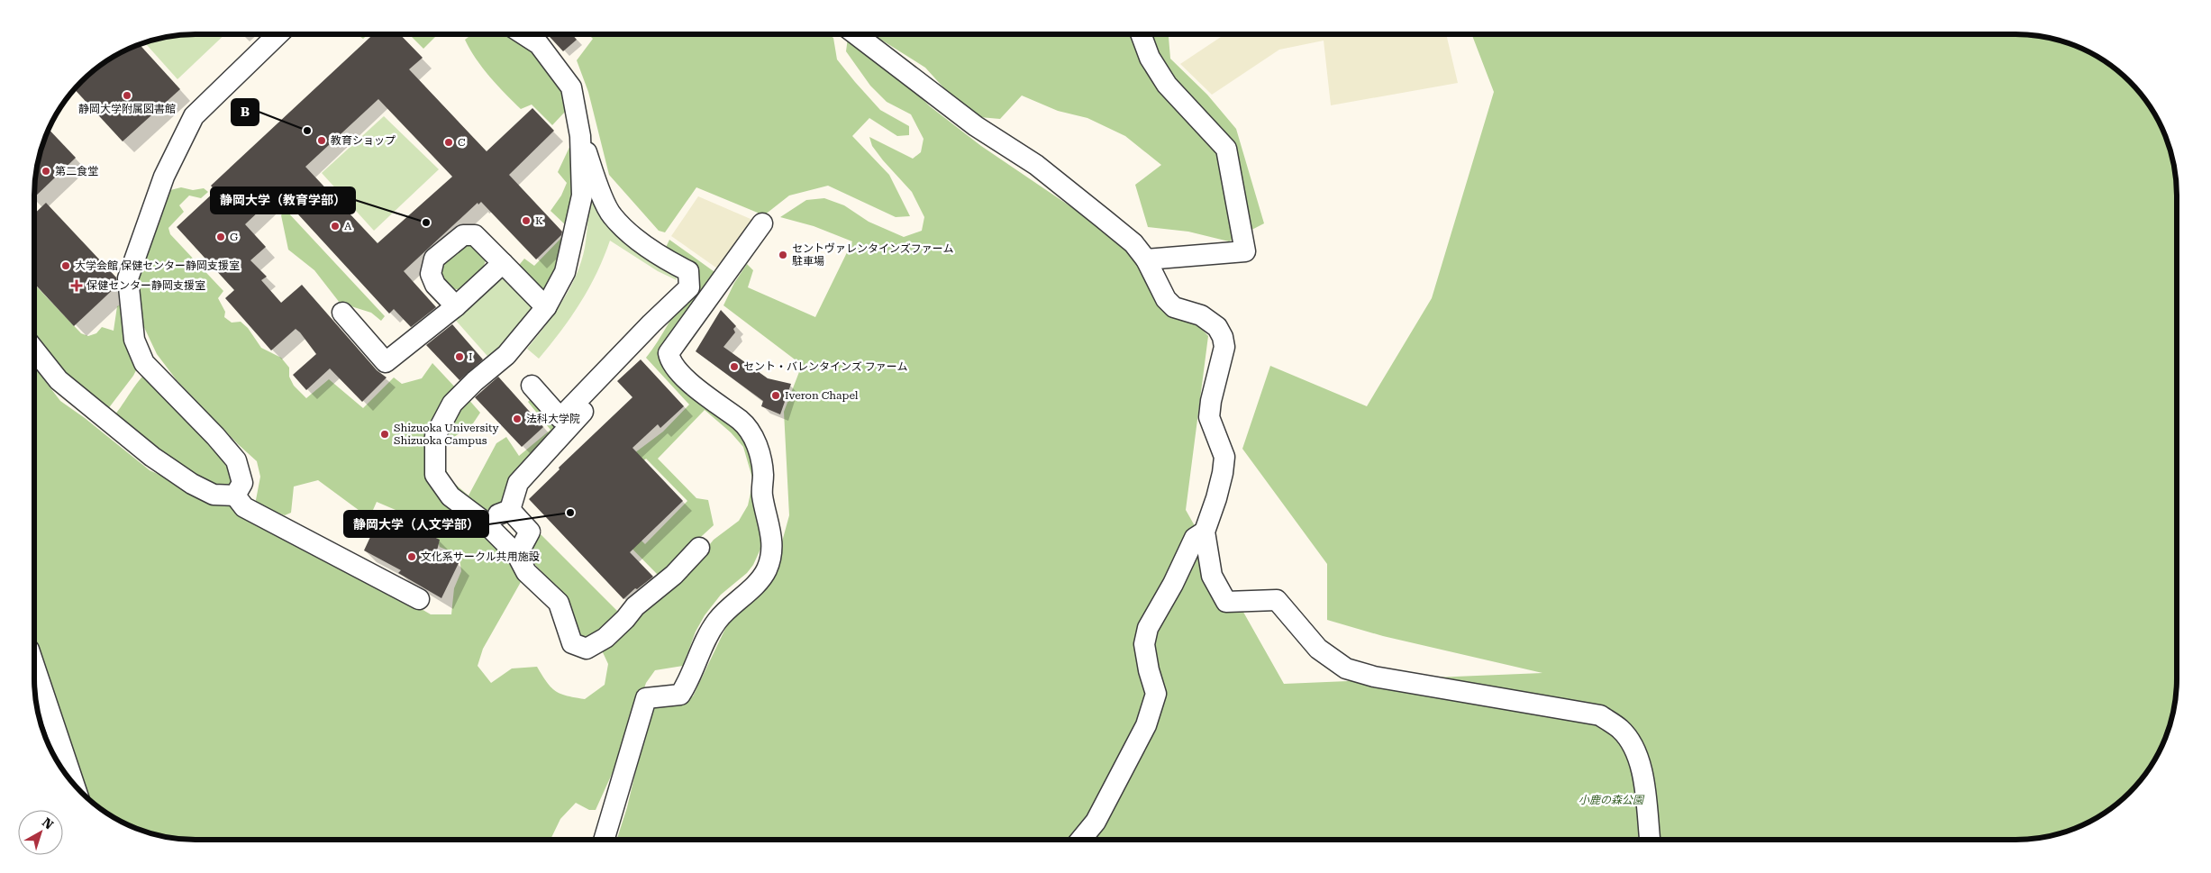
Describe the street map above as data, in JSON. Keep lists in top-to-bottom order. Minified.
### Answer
{"parks":["小鹿の森公園"],"places":{"other":["静岡大学附属図書館","B","教育ショップ","C","第二食堂","K","静岡大学（教育学部）","A","G","セントヴァレンタインズファーム 駐車場","大学会館 保健センター静岡支援室","I","セント・バレンタインズ ファーム","Iveron Chapel","法科大学院","Shizuoka University Shizuoka Campus","静岡大学（人文学部）","文化系サークル共用施設"],"health":["保健センター静岡支援室"]},"north":"top right"}
